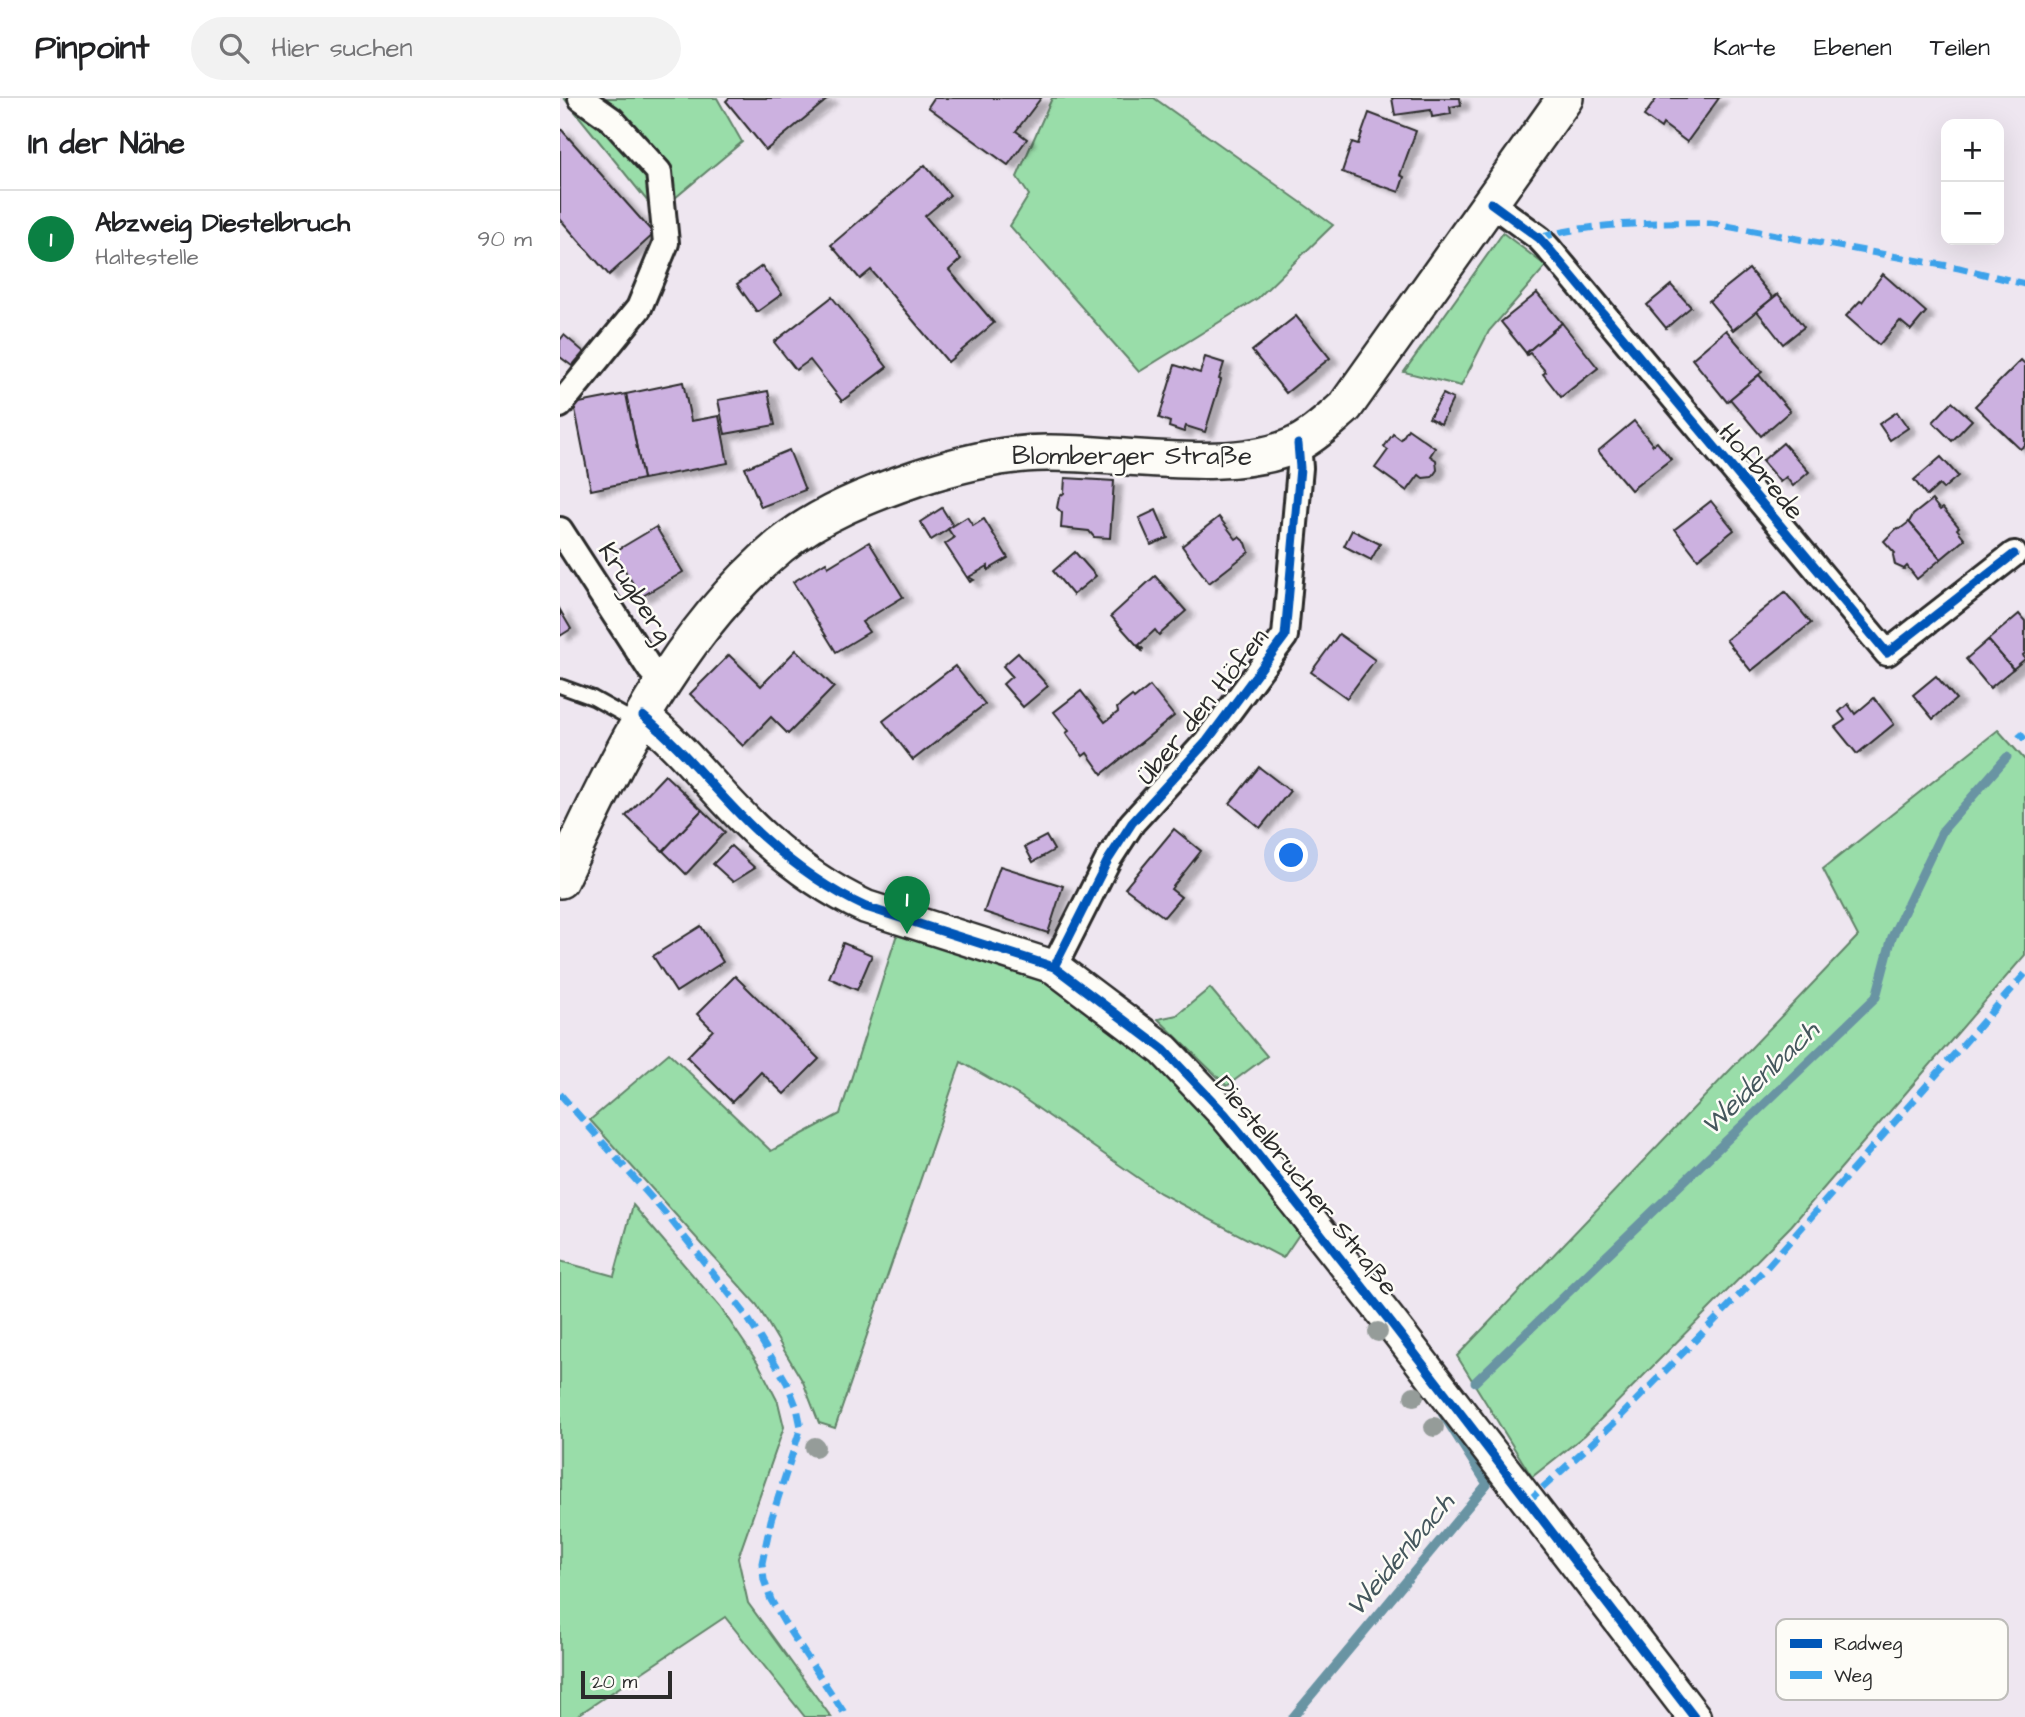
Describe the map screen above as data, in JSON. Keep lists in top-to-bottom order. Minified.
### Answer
{"streets":{"main road":["Blomberger Straße"],"street":["Hofbrede","Krugberg","Über den Höfen","Diestelbrucher Straße"]},"crossings":[["Blomberger Straße","Hofbrede"],["Blomberger Straße","Krugberg"],["Blomberger Straße","Über den Höfen"],["Blomberger Straße","Diestelbrucher Straße"],["Über den Höfen","Diestelbrucher Straße"]],"water":["Weidenbach"],"legend":["Radweg","Weg"],"scale_bar":"20 m","page":{"header":"Pinpoint","search":"Hier suchen","nav":["Karte","Ebenen","Teilen"],"heading":"In der Nähe","map_buttons":["+","−"],"list":[{"mark":"1","name":"Abzweig Diestelbruch","note":"Haltestelle","value":"90 m"}],"pins":"1","scale":"20 m"}}
